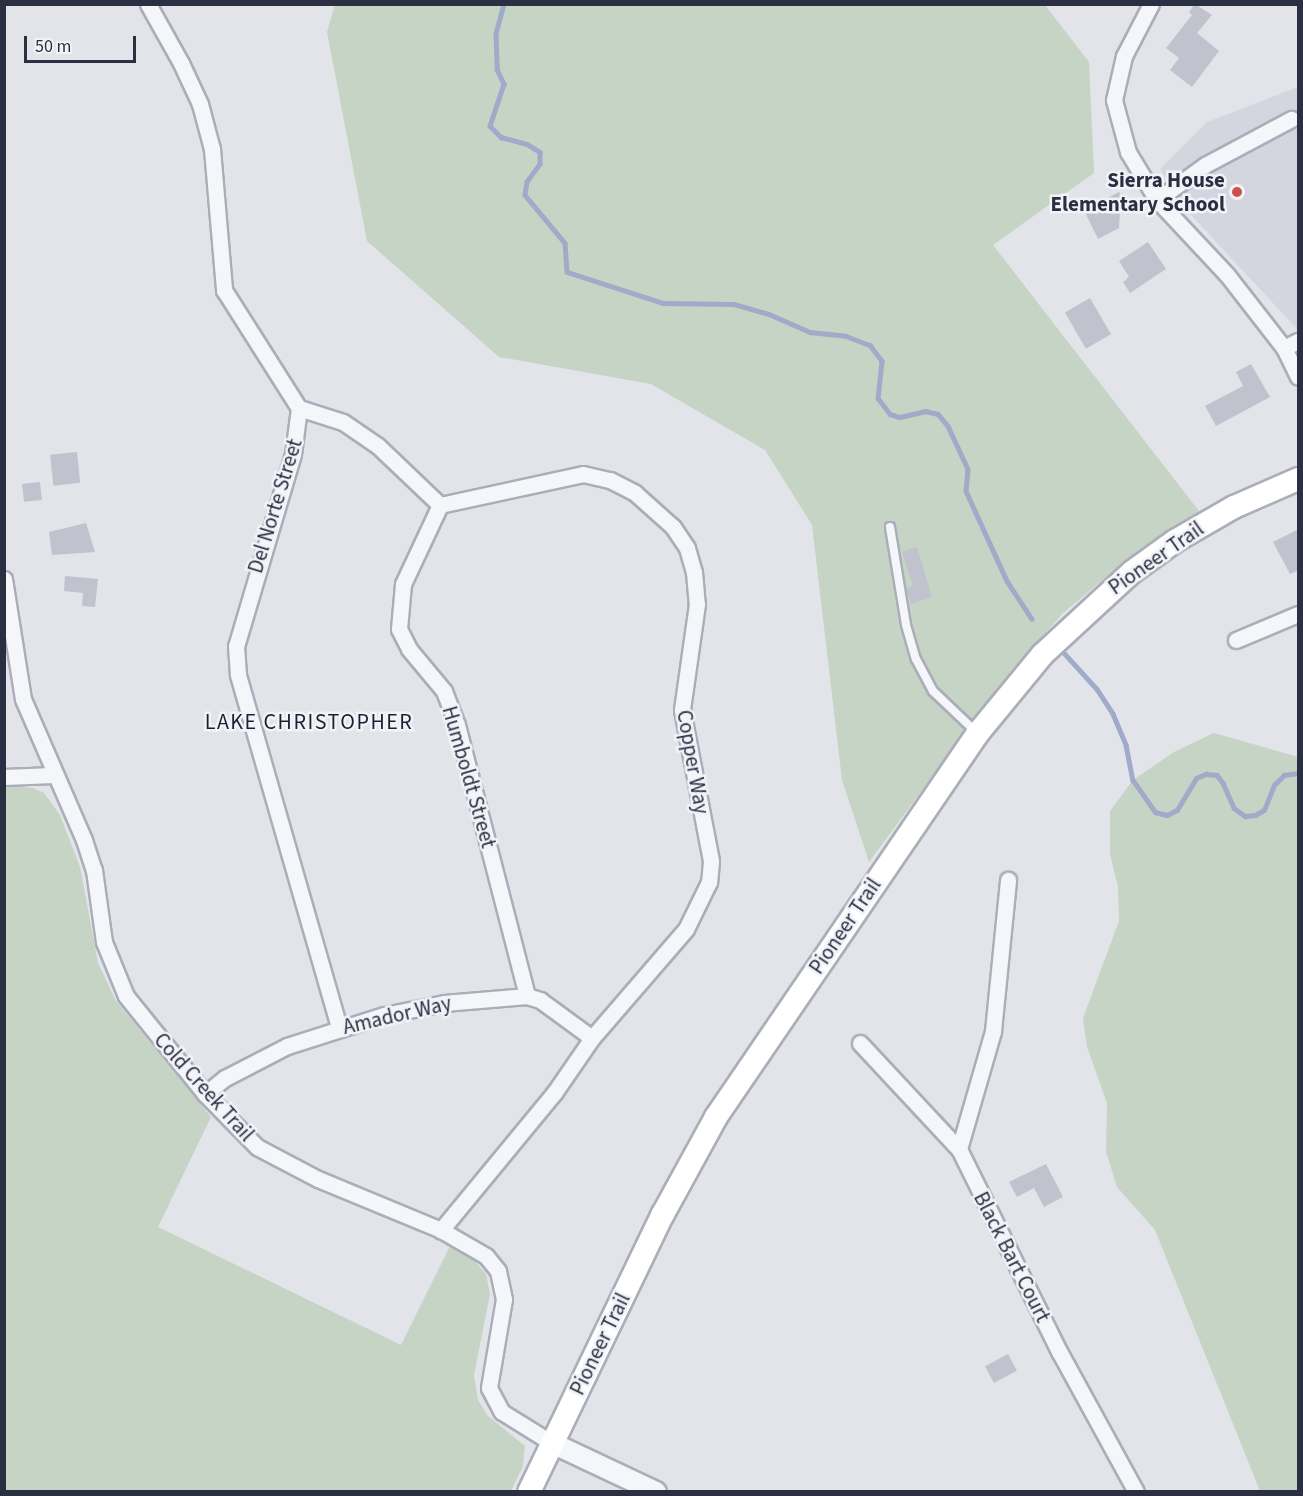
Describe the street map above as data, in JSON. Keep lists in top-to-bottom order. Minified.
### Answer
{"streets":{"main road":["Pioneer Trail"],"street":["Del Norte Street","Copper Way","Humboldt Street","Amador Way","Cold Creek Trail","Black Bart Court"]},"crossings":[["Del Norte Street","Amador Way"],["Pioneer Trail","Cold Creek Trail"],["Copper Way","Humboldt Street"],["Copper Way","Cold Creek Trail"],["Humboldt Street","Amador Way"],["Amador Way","Cold Creek Trail"]],"districts":["LAKE CHRISTOPHER"],"places":["Sierra House Elementary School"],"scale_bar":"50 m"}
